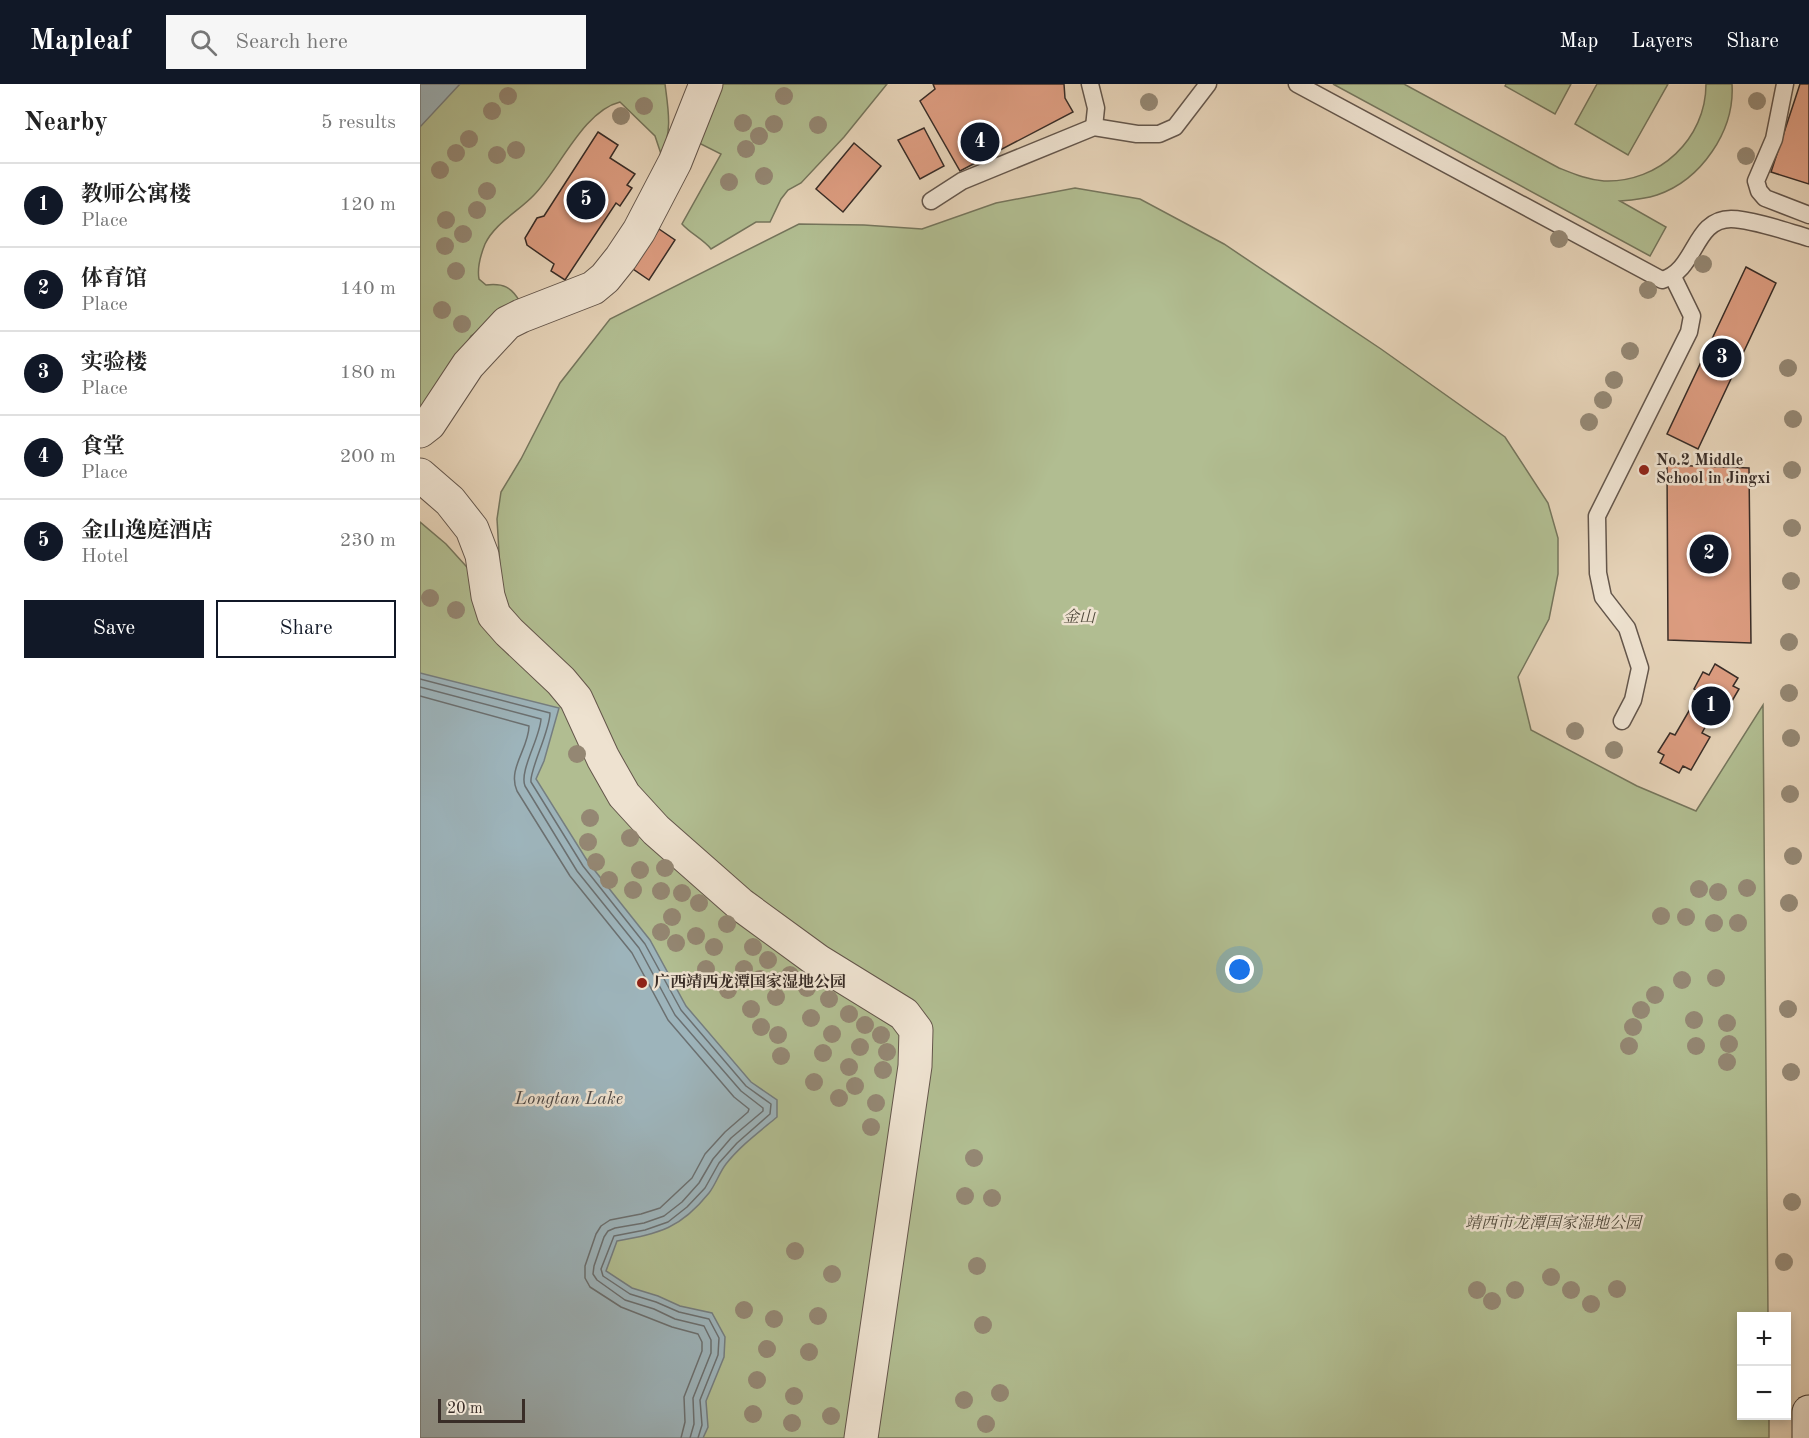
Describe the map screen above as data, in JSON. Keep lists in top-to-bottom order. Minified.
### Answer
{"water":["Longtan Lake"],"parks":["金山","靖西市龙潭国家湿地公园"],"places":["No.2 Middle School in Jingxi","广西靖西龙潭国家湿地公园"],"scale_bar":"20 m","page":{"header":"Mapleaf","search":"Search here","nav":["Map","Layers","Share"],"heading":["Nearby","5 results"],"pins":["4","5","3","2","1"],"list":[{"mark":"1","name":"教师公寓楼","note":"Place","value":"120 m"},{"mark":"2","name":"体育馆","note":"Place","value":"140 m"},{"mark":"3","name":"实验楼","note":"Place","value":"180 m"},{"mark":"4","name":"食堂","note":"Place","value":"200 m"},{"mark":"5","name":"金山逸庭酒店","note":"Hotel","value":"230 m"}],"buttons":["Save","Share"],"map_buttons":["+","−"],"scale":"20 m"}}
